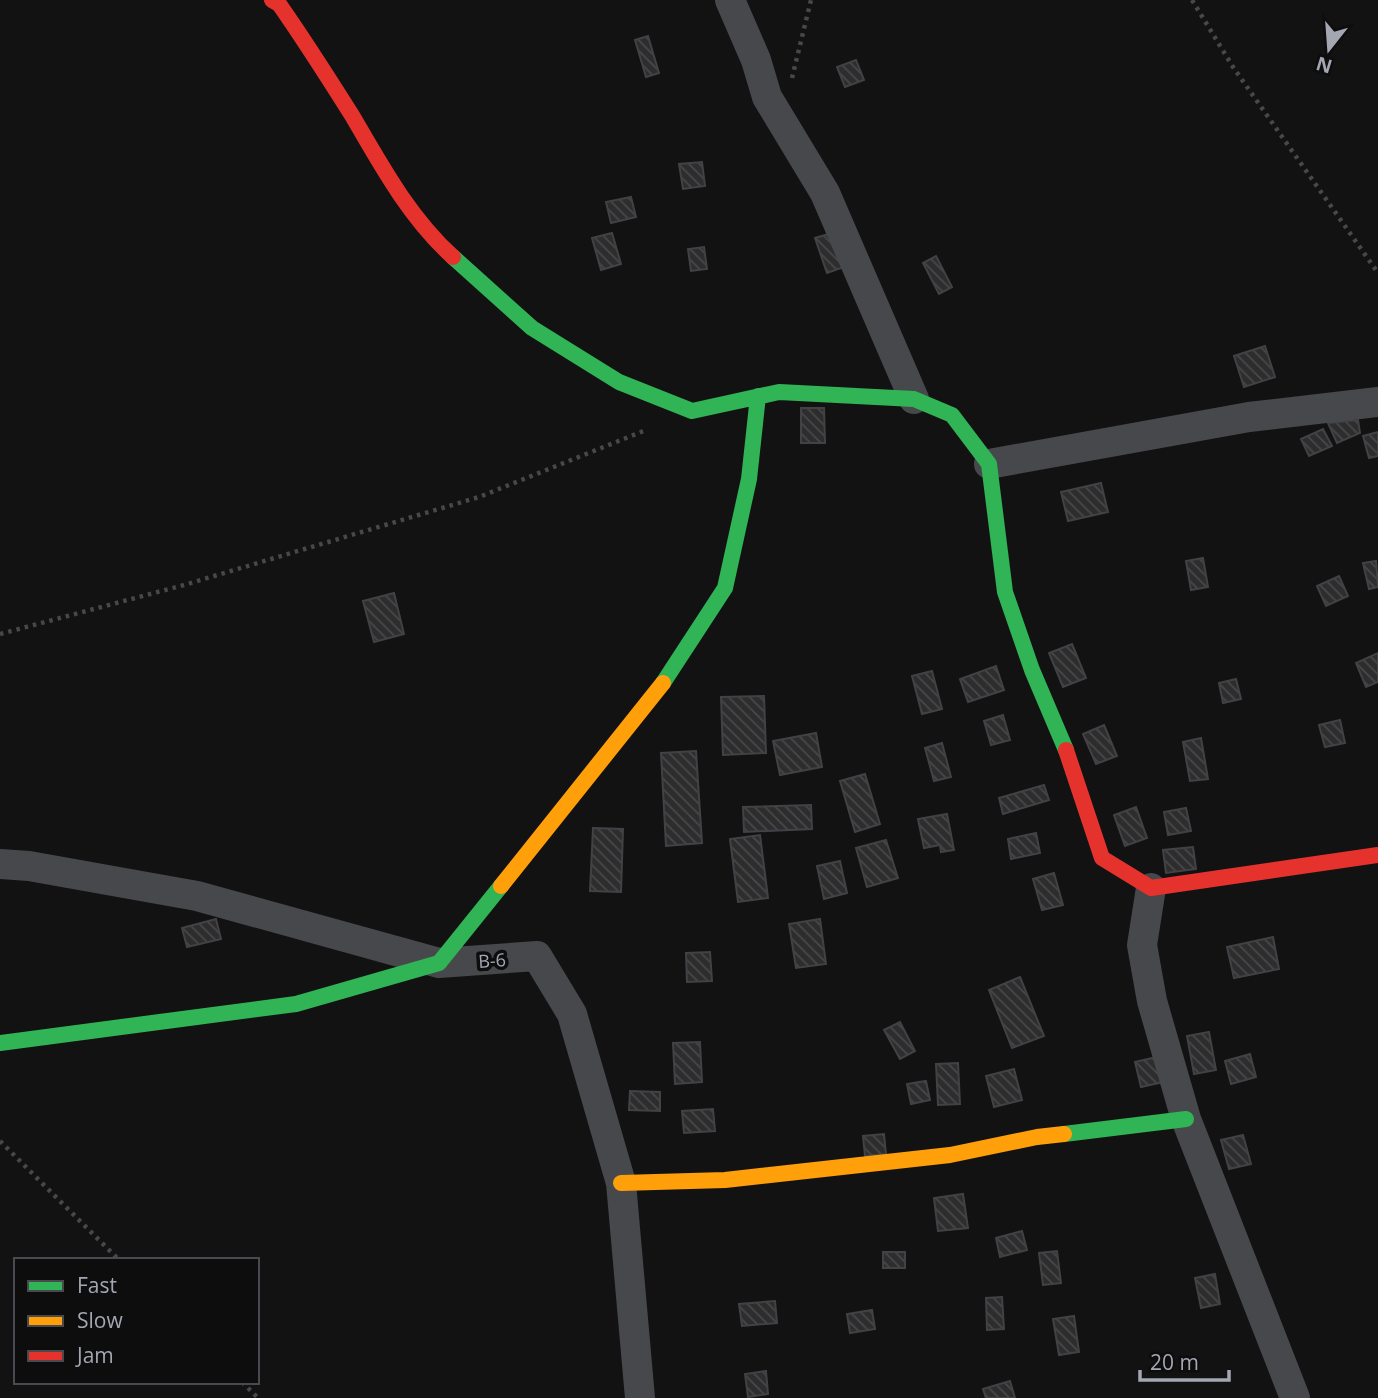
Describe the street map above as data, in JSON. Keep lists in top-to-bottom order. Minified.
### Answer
{"streets":{"street":["B-6"]},"legend":["Fast","Slow","Jam"],"scale_bar":"20 m","north":"bottom"}
